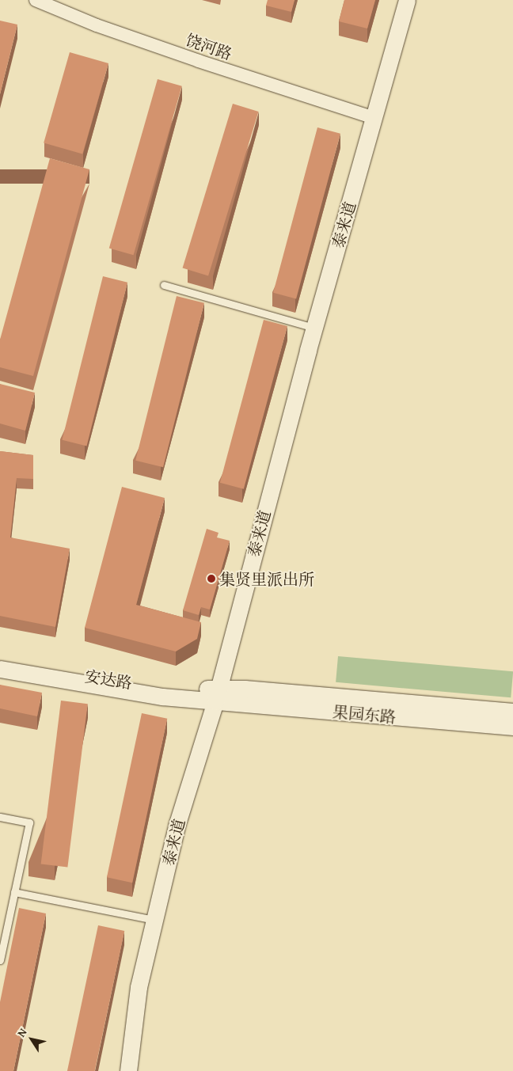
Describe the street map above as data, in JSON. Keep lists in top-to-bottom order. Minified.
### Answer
{"streets":{"street":["饶河路","泰来道","安达路","果园东路"]},"crossings":[["饶河路","泰来道"],["泰来道","安达路"],["泰来道","果园东路"],["安达路","果园东路"]],"places":["集贤里派出所"],"north":"top left"}
